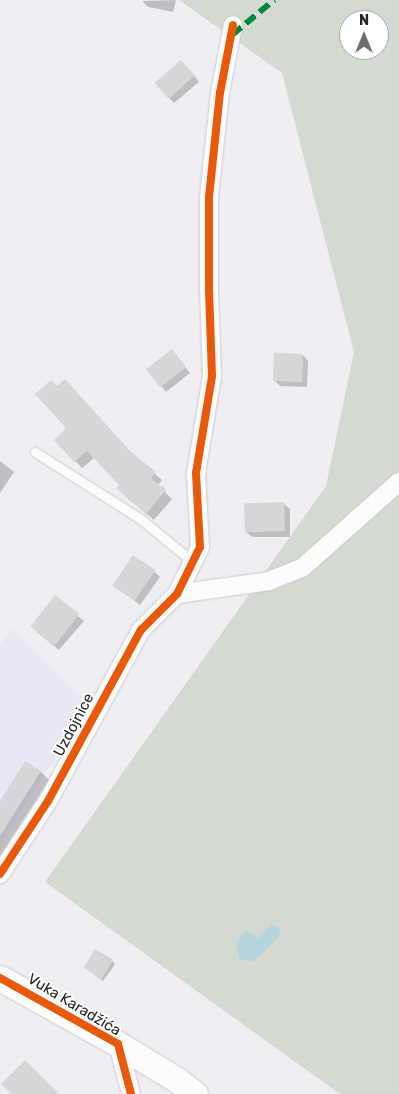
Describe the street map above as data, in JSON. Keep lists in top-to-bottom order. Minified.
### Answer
{"streets":{"street":["Uzdojnice","Vuka Karadžića"]},"north":"top"}
